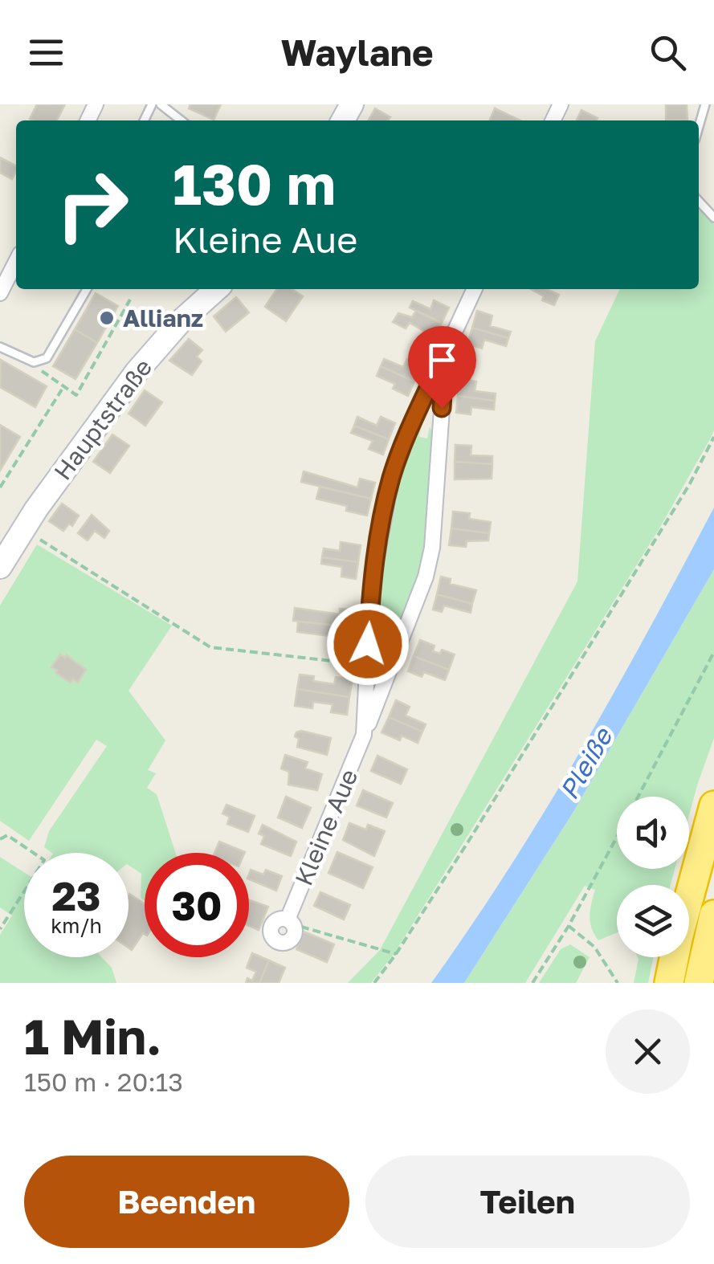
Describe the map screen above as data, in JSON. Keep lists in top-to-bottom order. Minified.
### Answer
{"streets":{"main road":["Hauptstraße"],"street":["Kleine Aue"]},"water":["Pleiße"],"places":["Allianz"],"page":{"header":"Waylane","turn":["130 m","Kleine Aue"],"speed":"23 km/h","limit":"30","heading":["1 Min.","150 m · 20:13"],"buttons":["Beenden","Teilen"]}}
